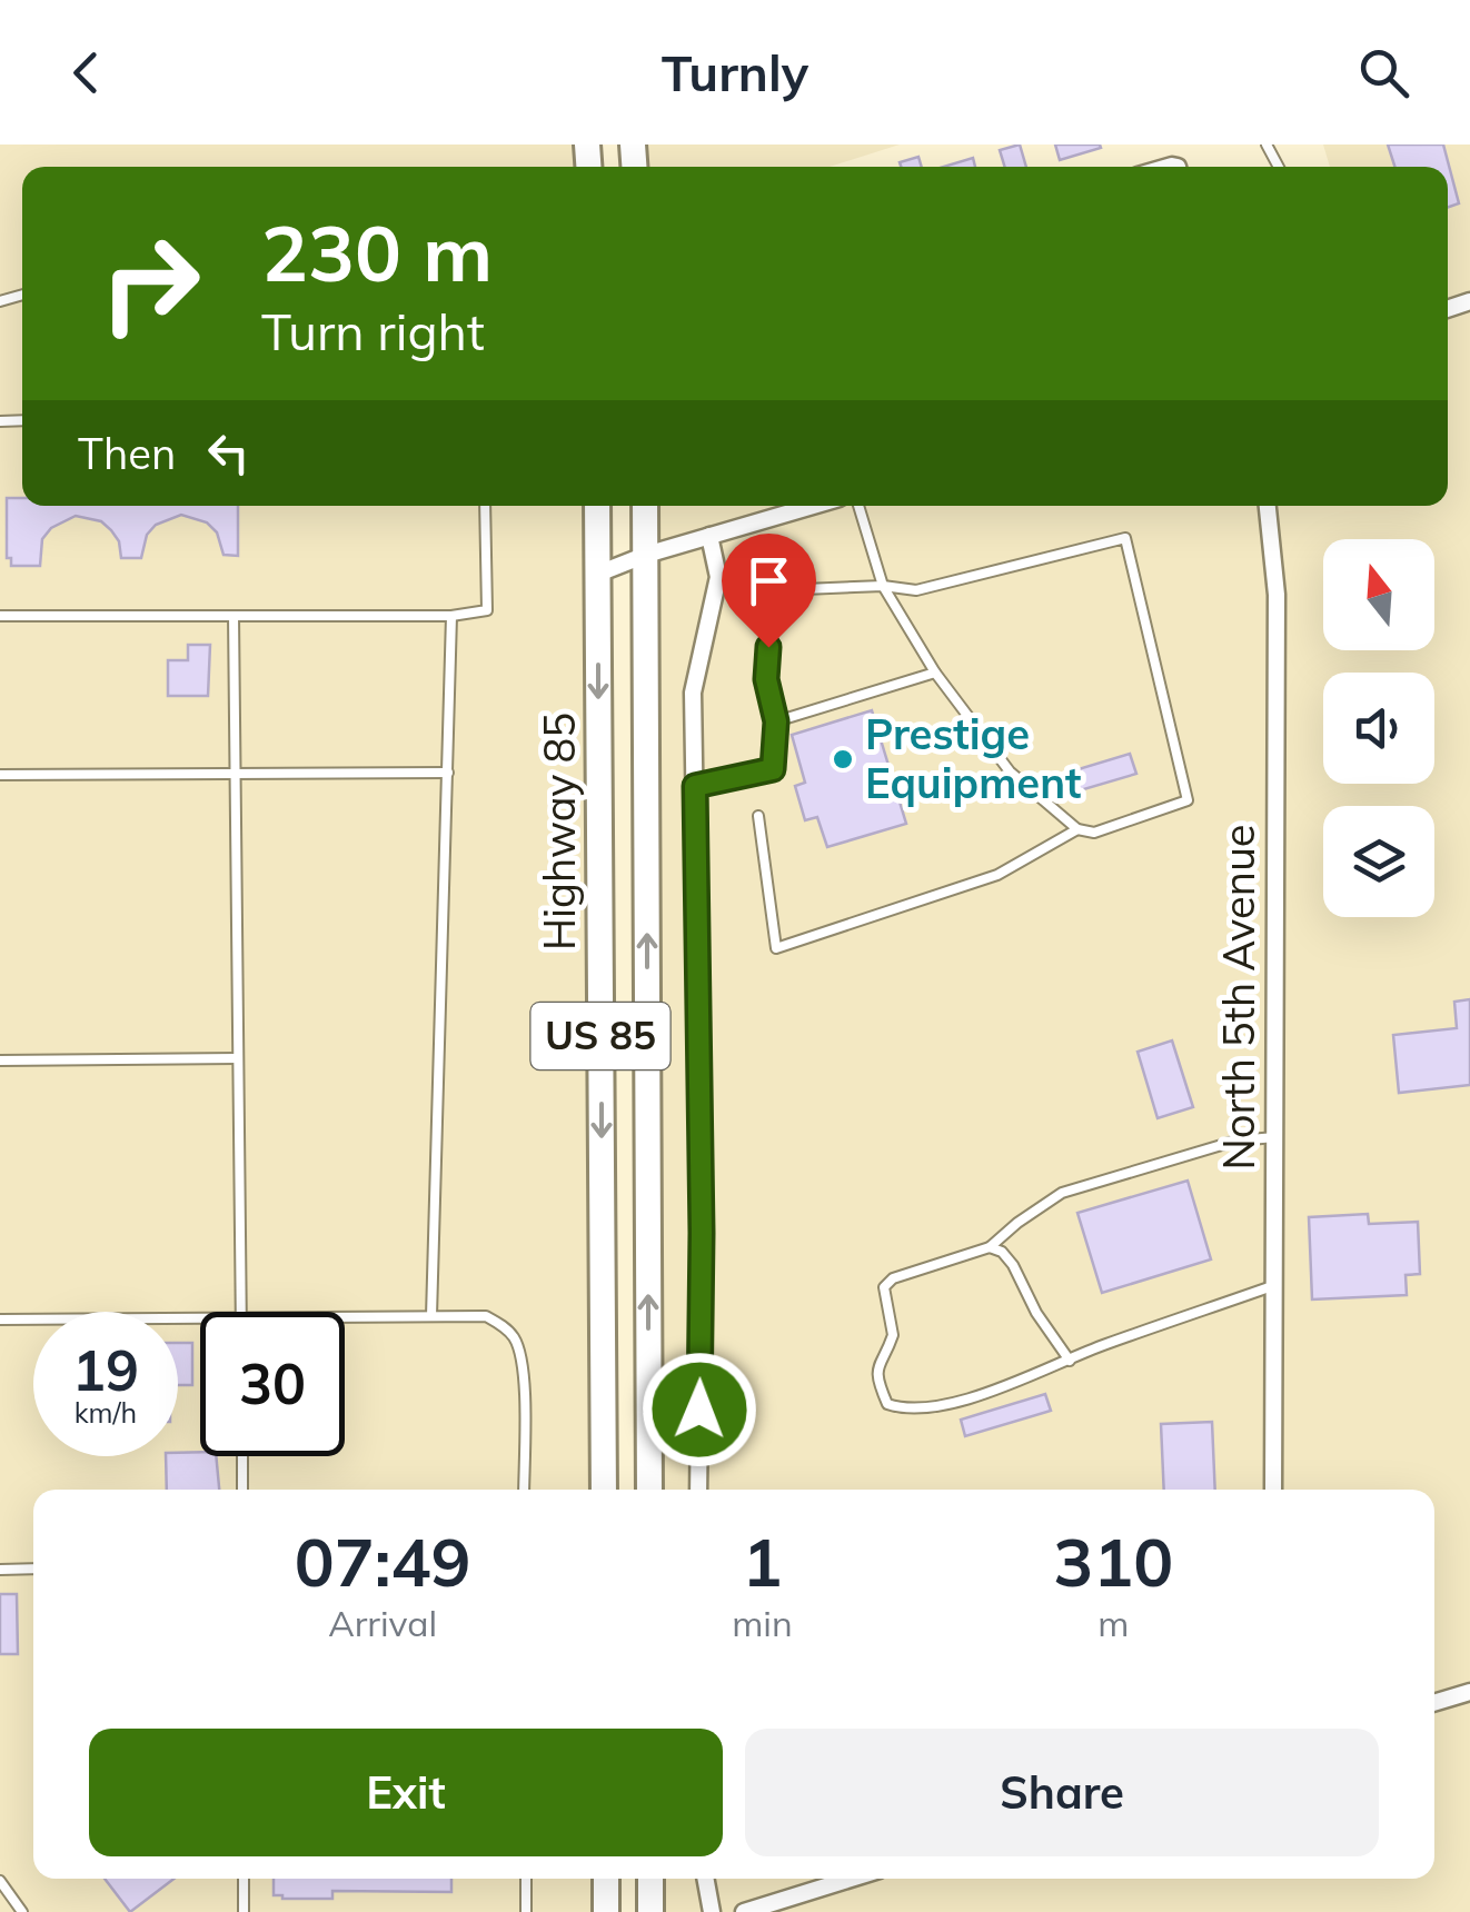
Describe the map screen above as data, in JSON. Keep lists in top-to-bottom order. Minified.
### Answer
{"streets":{"highway":["Highway 85","US 85"],"street":["North 5th Avenue"]},"places":["Prestige Equipment"],"north":"top","page":{"header":"Turnly","turn":["230 m","Turn right"],"then":"Then","speed":"19 km/h","limit":"30","eta":["07:49","Arrival","1","min","310","m"],"buttons":["Exit","Share"]}}
